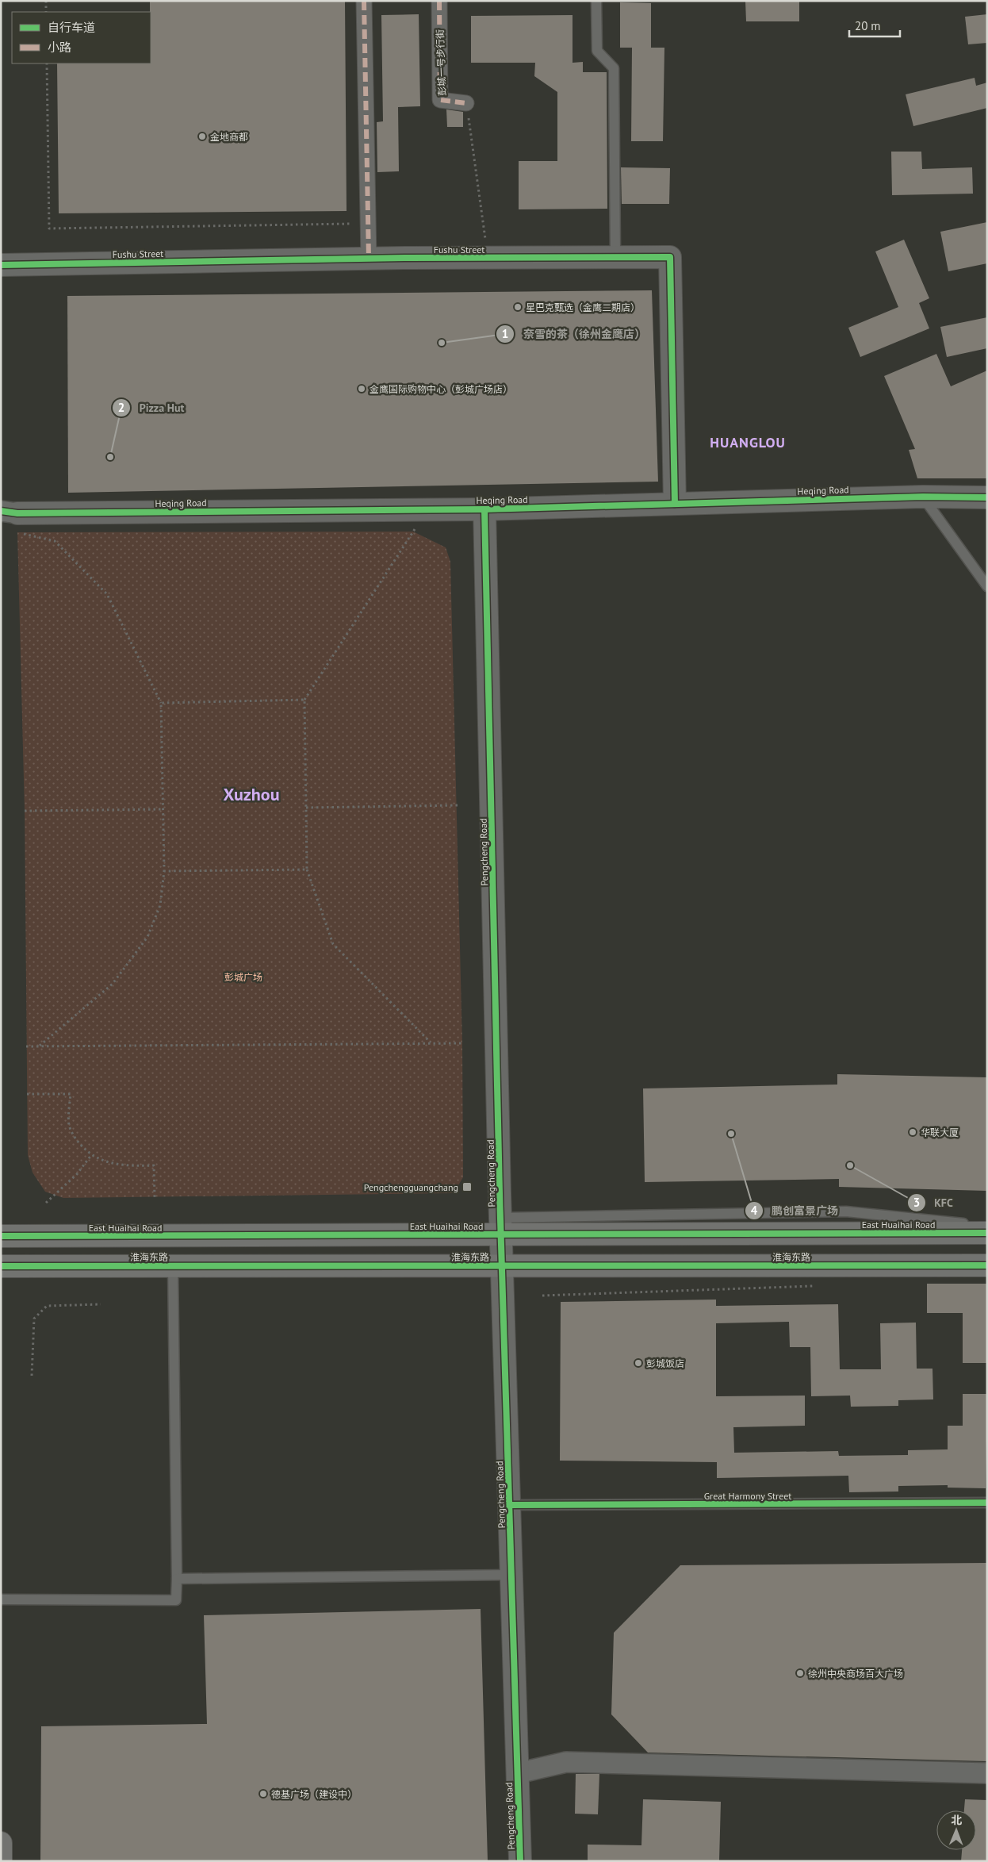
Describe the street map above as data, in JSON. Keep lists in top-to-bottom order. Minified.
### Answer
{"streets":{"main road":["East Huaihai Road","淮海东路"],"street":["彭城一号步行街","Fushu Street","Heqing Road","Pengcheng Road"],"lane":["Great Harmony Street"]},"crossings":[["Fushu Street","Heqing Road"],["Heqing Road","Pengcheng Road"],["Pengcheng Road","East Huaihai Road"],["Pengcheng Road","淮海东路"],["Pengcheng Road","Great Harmony Street"]],"districts":["HUANGLOU","Xuzhou"],"parks":["彭城广场"],"places":{"other":["金地商都","星巴克甄选（金鹰二期店）","奈雪的茶（徐州金鹰店）","金鹰国际购物中心（彭城广场店）","Pizza Hut","华联大厦","鹏创富景广场","KFC","彭城饭店","徐州中央商场百大广场","德基广场（建设中）"],"transit":["Pengchengguangchang"]},"legend":["自行车道","小路"],"scale_bar":"20 m","north":"top"}
